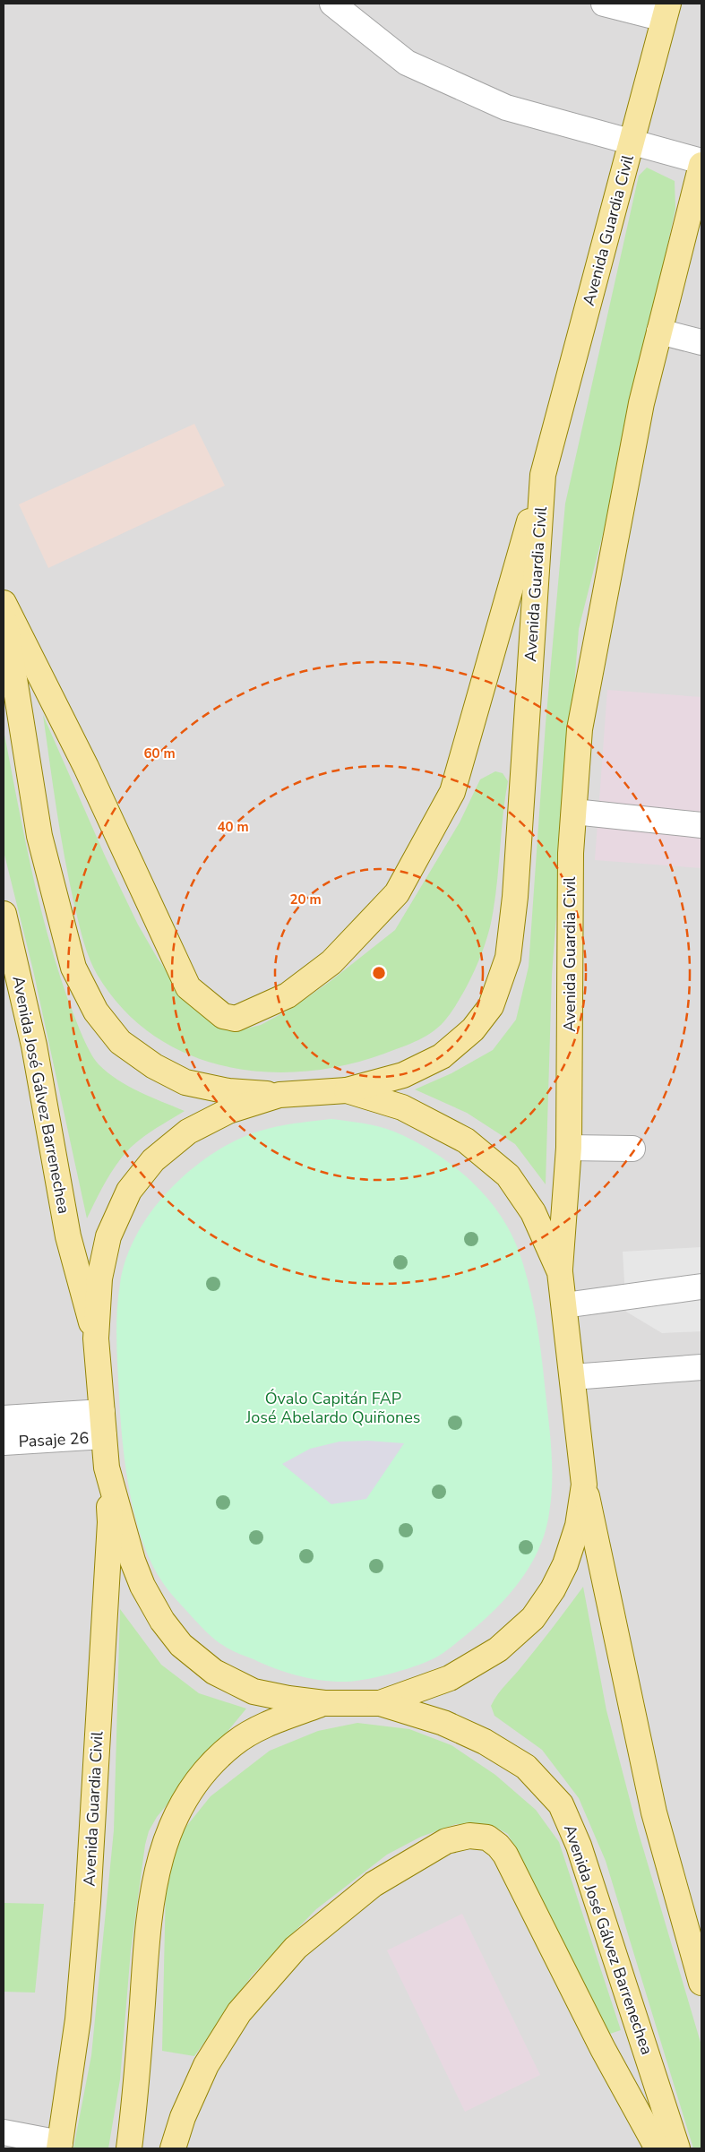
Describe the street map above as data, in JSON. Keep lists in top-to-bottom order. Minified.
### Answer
{"streets":{"main road":["Avenida Guardia Civil","Avenida José Gálvez Barrenechea"],"street":["Pasaje 26"]},"parks":["Óvalo Capitán FAP José Abelardo Quiñones"],"rings":["60 m","40 m","20 m"]}
